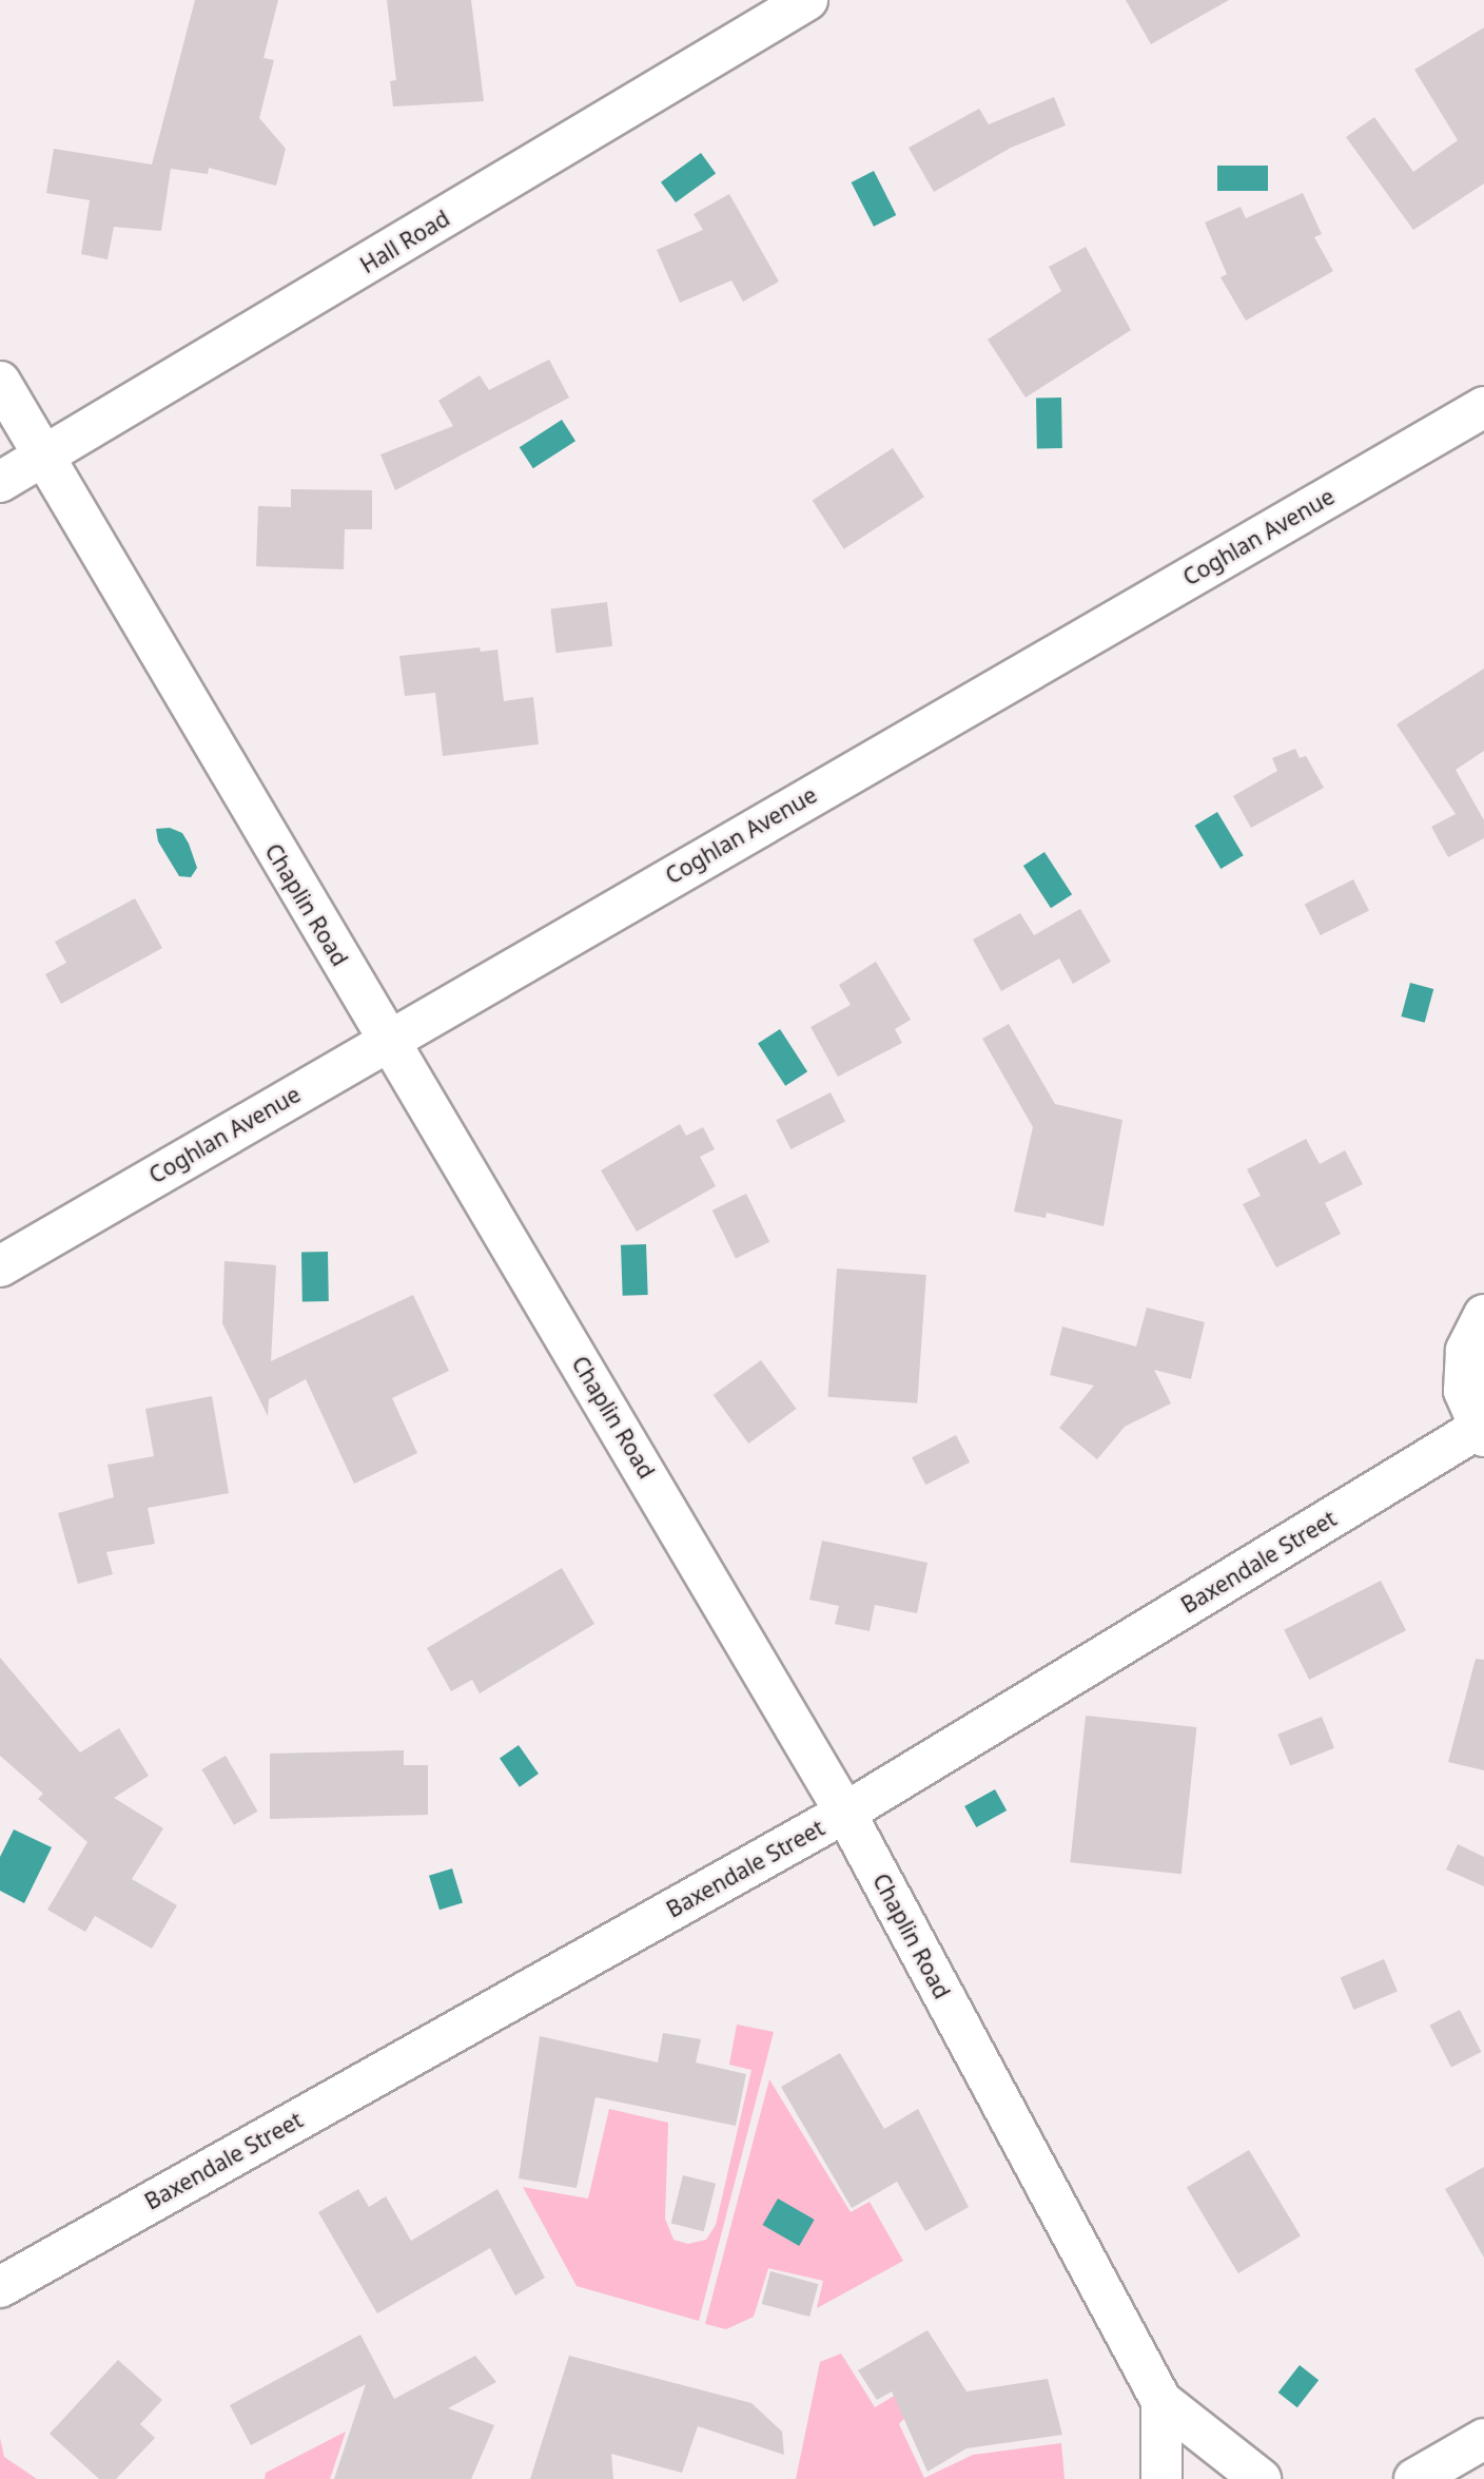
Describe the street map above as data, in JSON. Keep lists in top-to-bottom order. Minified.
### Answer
{"streets":{"street":["Hall Road","Coghlan Avenue","Chaplin Road","Baxendale Street"]},"crossings":[["Hall Road","Chaplin Road"],["Coghlan Avenue","Chaplin Road"],["Chaplin Road","Baxendale Street"]]}
